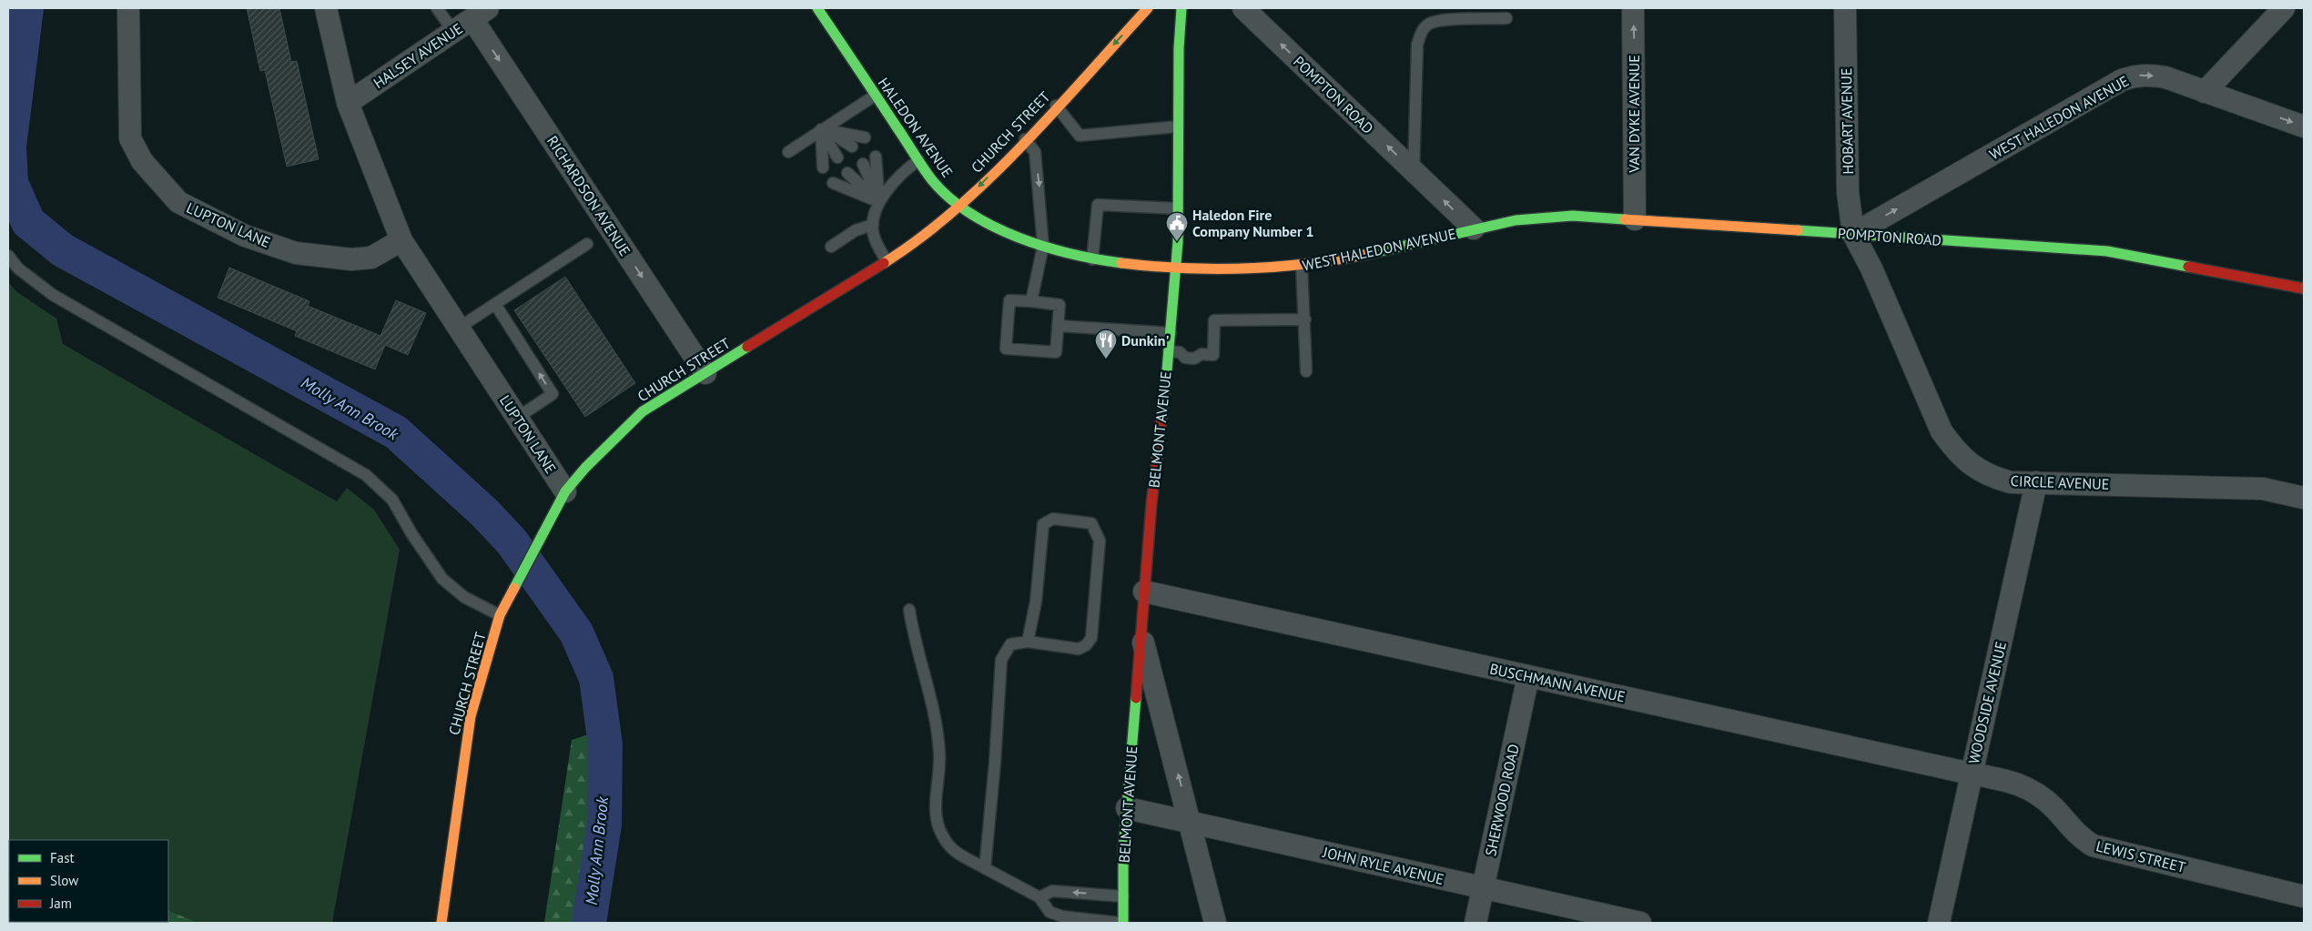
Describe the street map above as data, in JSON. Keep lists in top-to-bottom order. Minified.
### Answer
{"streets":{"main road":["POMPTON ROAD","WEST HALEDON AVENUE","HALEDON AVENUE","CHURCH STREET","BELMONT AVENUE"],"street":["HALSEY AVENUE","VAN DYKE AVENUE","HOBART AVENUE","RICHARDSON AVENUE","LUPTON LANE","CIRCLE AVENUE","BUSCHMANN AVENUE","WOODSIDE AVENUE","SHERWOOD ROAD","LEWIS STREET","JOHN RYLE AVENUE"]},"crossings":[["HALSEY AVENUE","RICHARDSON AVENUE"],["HALSEY AVENUE","LUPTON LANE"],["POMPTON ROAD","VAN DYKE AVENUE"],["POMPTON ROAD","WEST HALEDON AVENUE"],["POMPTON ROAD","HOBART AVENUE"],["POMPTON ROAD","CIRCLE AVENUE"],["WEST HALEDON AVENUE","HOBART AVENUE"],["WEST HALEDON AVENUE","HALEDON AVENUE"],["WEST HALEDON AVENUE","BELMONT AVENUE"],["WEST HALEDON AVENUE","CIRCLE AVENUE"],["HOBART AVENUE","CIRCLE AVENUE"],["HALEDON AVENUE","CHURCH STREET"],["HALEDON AVENUE","BELMONT AVENUE"],["CHURCH STREET","RICHARDSON AVENUE"],["CHURCH STREET","LUPTON LANE"],["BELMONT AVENUE","BUSCHMANN AVENUE"],["BELMONT AVENUE","JOHN RYLE AVENUE"],["CIRCLE AVENUE","WOODSIDE AVENUE"],["BUSCHMANN AVENUE","WOODSIDE AVENUE"],["BUSCHMANN AVENUE","SHERWOOD ROAD"],["BUSCHMANN AVENUE","LEWIS STREET"],["WOODSIDE AVENUE","LEWIS STREET"],["SHERWOOD ROAD","JOHN RYLE AVENUE"]],"one_way":["VAN DYKE AVENUE","WEST HALEDON AVENUE","RICHARDSON AVENUE"],"water":["Molly Ann Brook"],"places":{"public building":["Haledon Fire Company Number 1"],"restaurant":["Dunkin'"]},"legend":["Fast","Slow","Jam"]}
